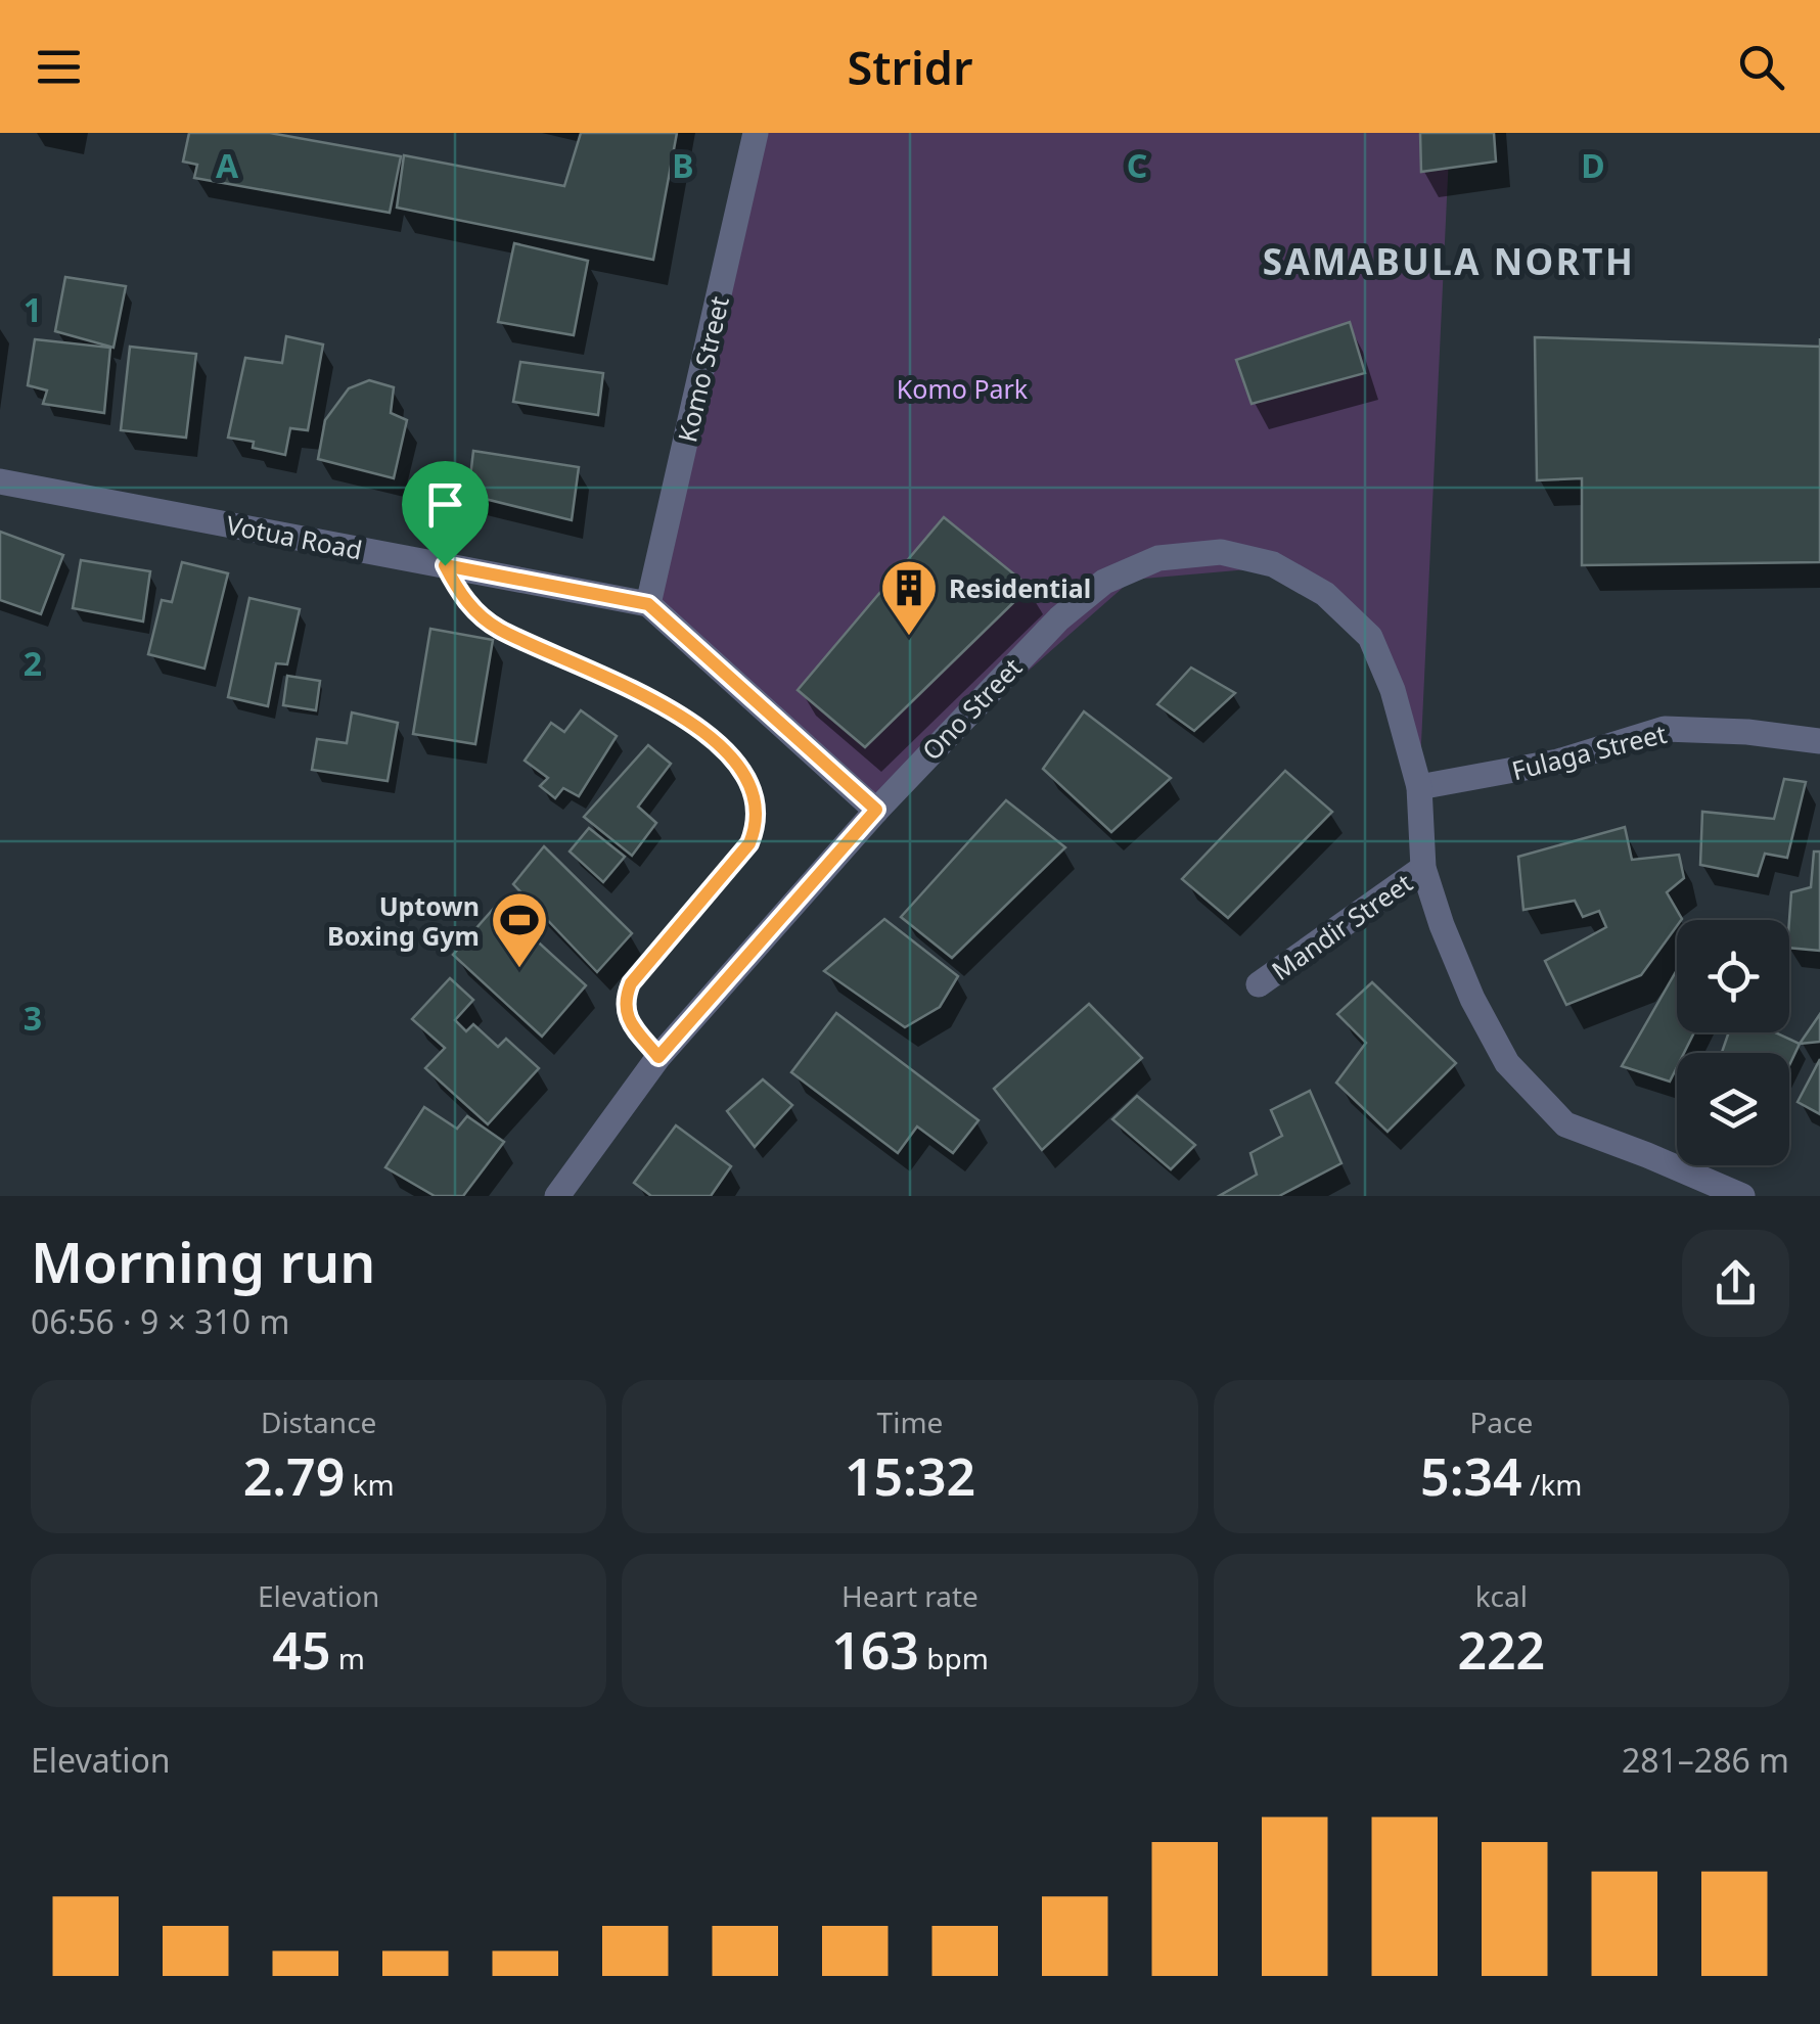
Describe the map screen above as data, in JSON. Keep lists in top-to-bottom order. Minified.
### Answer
{"streets":{"street":["Komo Street","Votua Road","Ono Street","Fulaga Street","Mandir Street"]},"crossings":[["Komo Street","Votua Road"],["Ono Street","Fulaga Street"],["Ono Street","Mandir Street"]],"districts":["SAMABULA NORTH"],"parks":["Komo Park"],"places":{"building":["Residential"],"sports":["Uptown Boxing Gym"]},"page":{"header":"Stridr","heading":["Morning run","06:56 · 9 × 310 m"],"stats":[["Distance","2.79 km"],["Time","15:32"],["Pace","5:34 /km"],["Elevation","45 m"],["Heart rate","163 bpm"],["kcal","222"]],"chart":["Elevation","281–286 m"]},"grid":{"columns":["A","B","C","D"],"rows":["1","2","3"]}}
